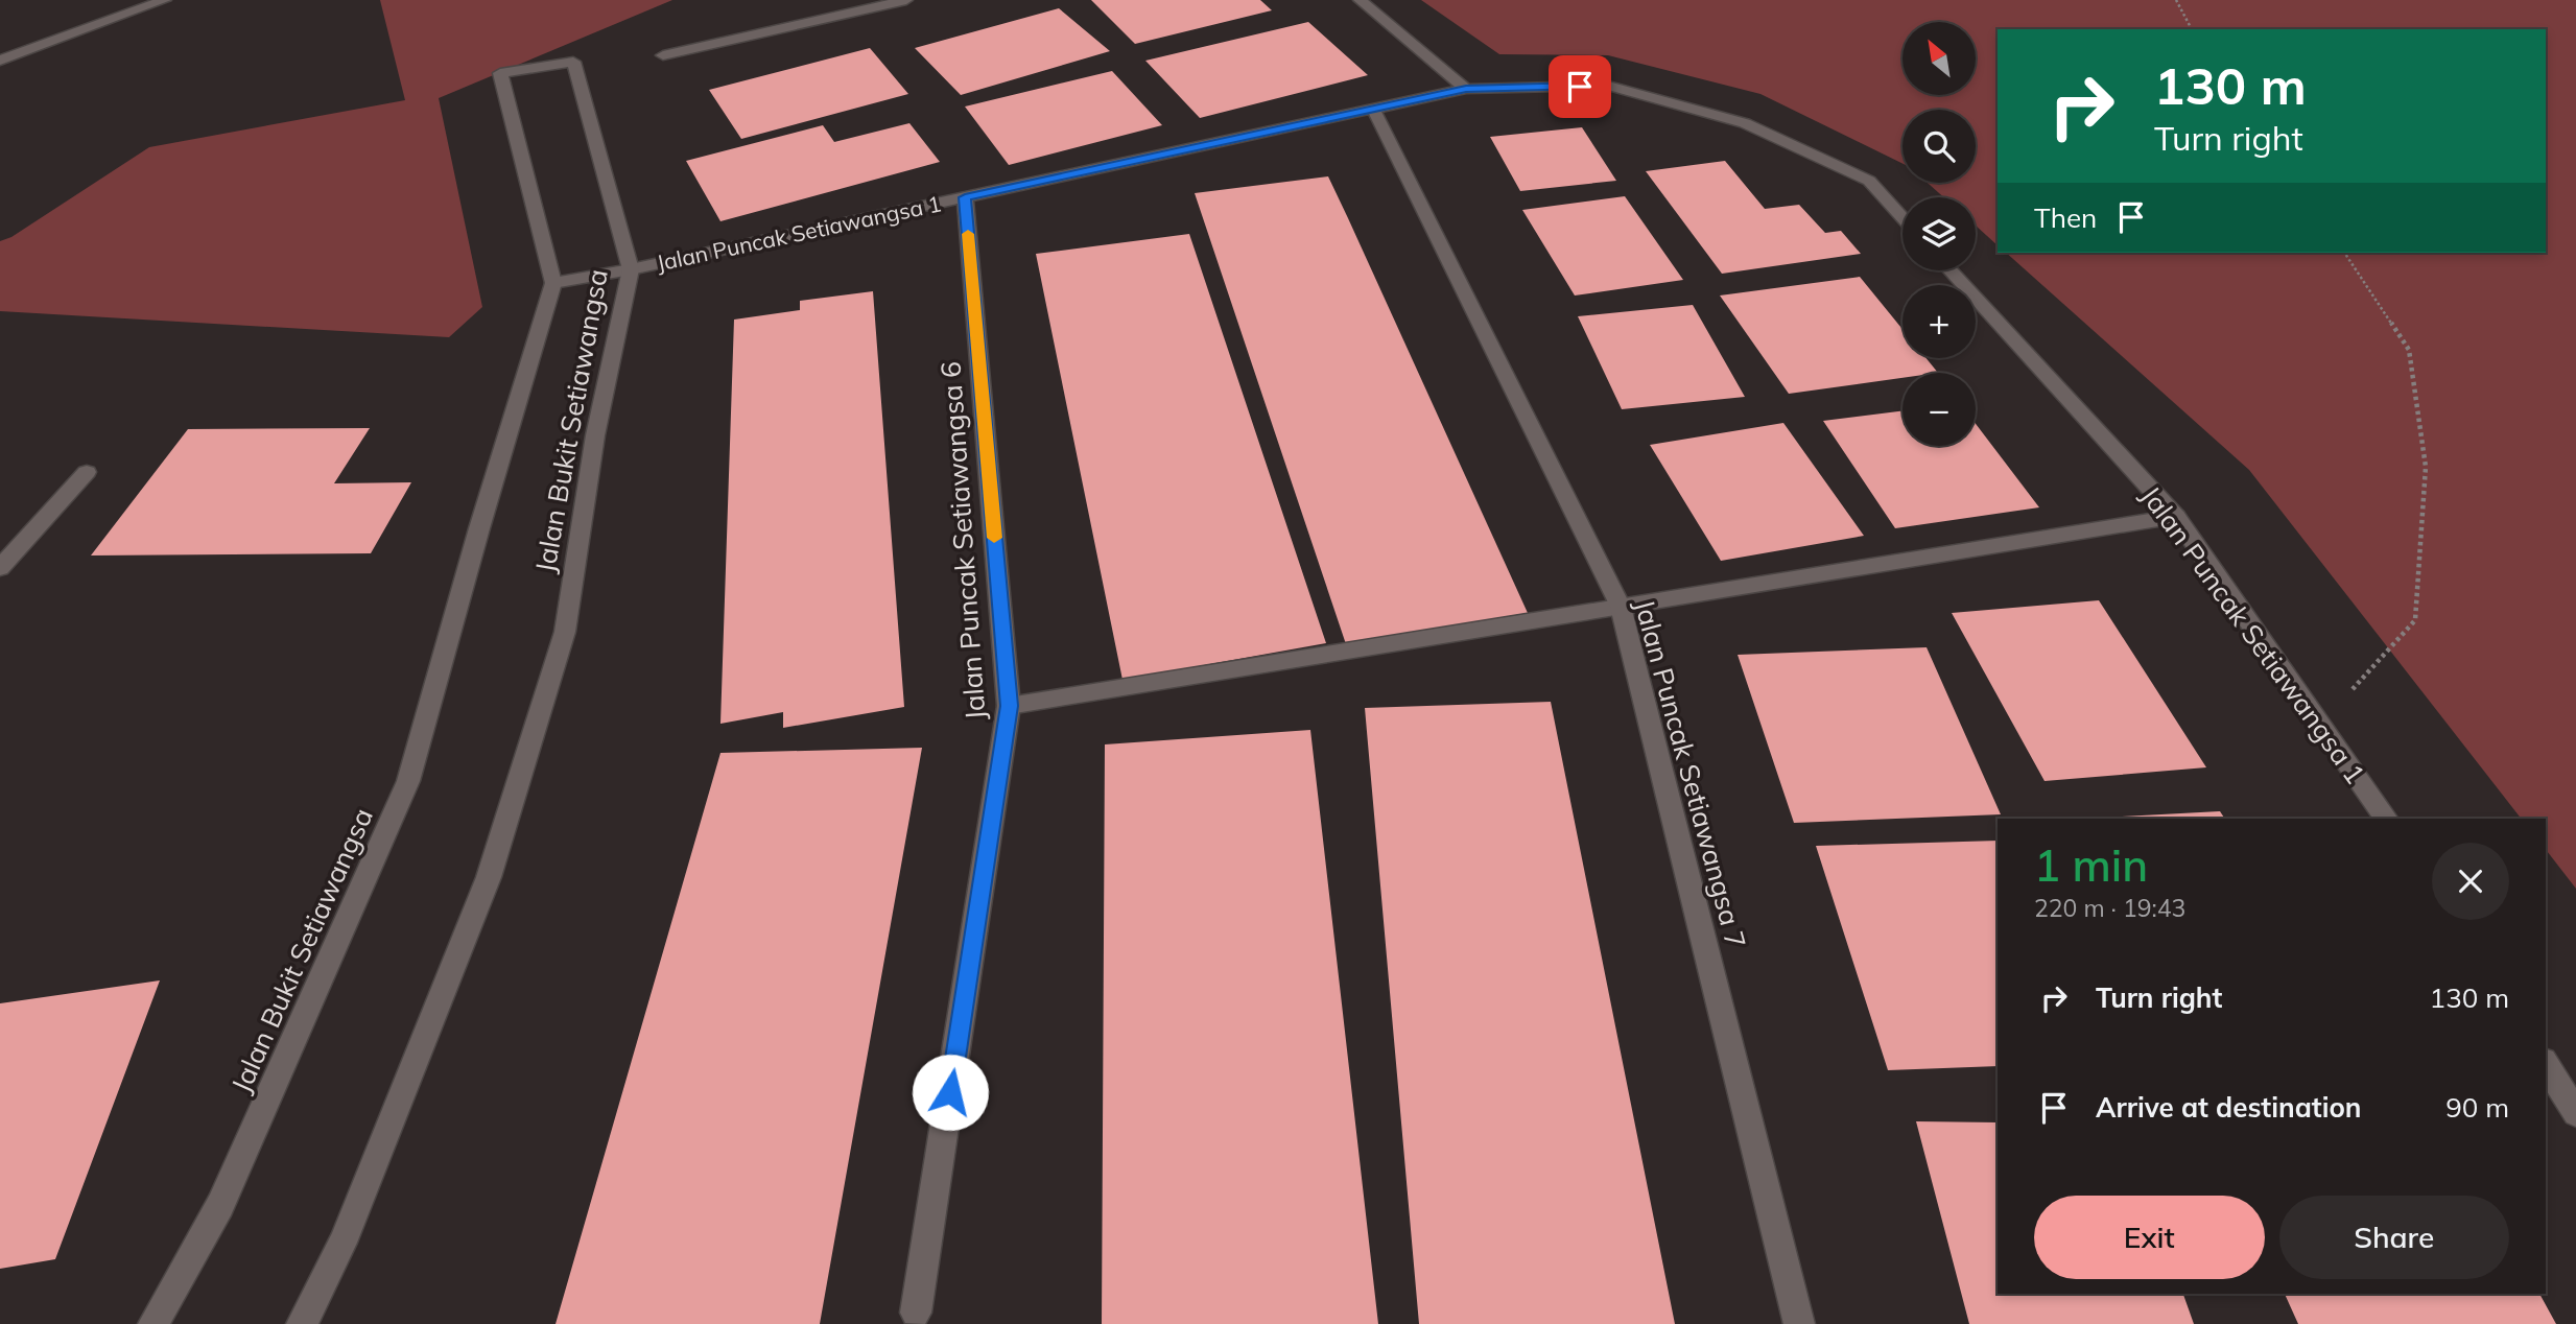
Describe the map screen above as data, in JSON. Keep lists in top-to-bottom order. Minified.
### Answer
{"streets":{"street":["Jalan Puncak Setiawangsa 1","Jalan Bukit Setiawangsa","Jalan Puncak Setiawangsa 6","Jalan Puncak Setiawangsa 7"]},"crossings":[["Jalan Puncak Setiawangsa 1","Jalan Bukit Setiawangsa"],["Jalan Puncak Setiawangsa 1","Jalan Puncak Setiawangsa 6"],["Jalan Puncak Setiawangsa 1","Jalan Puncak Setiawangsa 7"]],"north":"top left","page":{"map_buttons":["+","−"],"turn":["130 m","Turn right"],"then":"Then","heading":["1 min","220 m · 19:43"],"list":[{"name":"Turn right","value":"130 m"},{"name":"Arrive at destination","value":"90 m"}],"buttons":["Exit","Share"]}}
